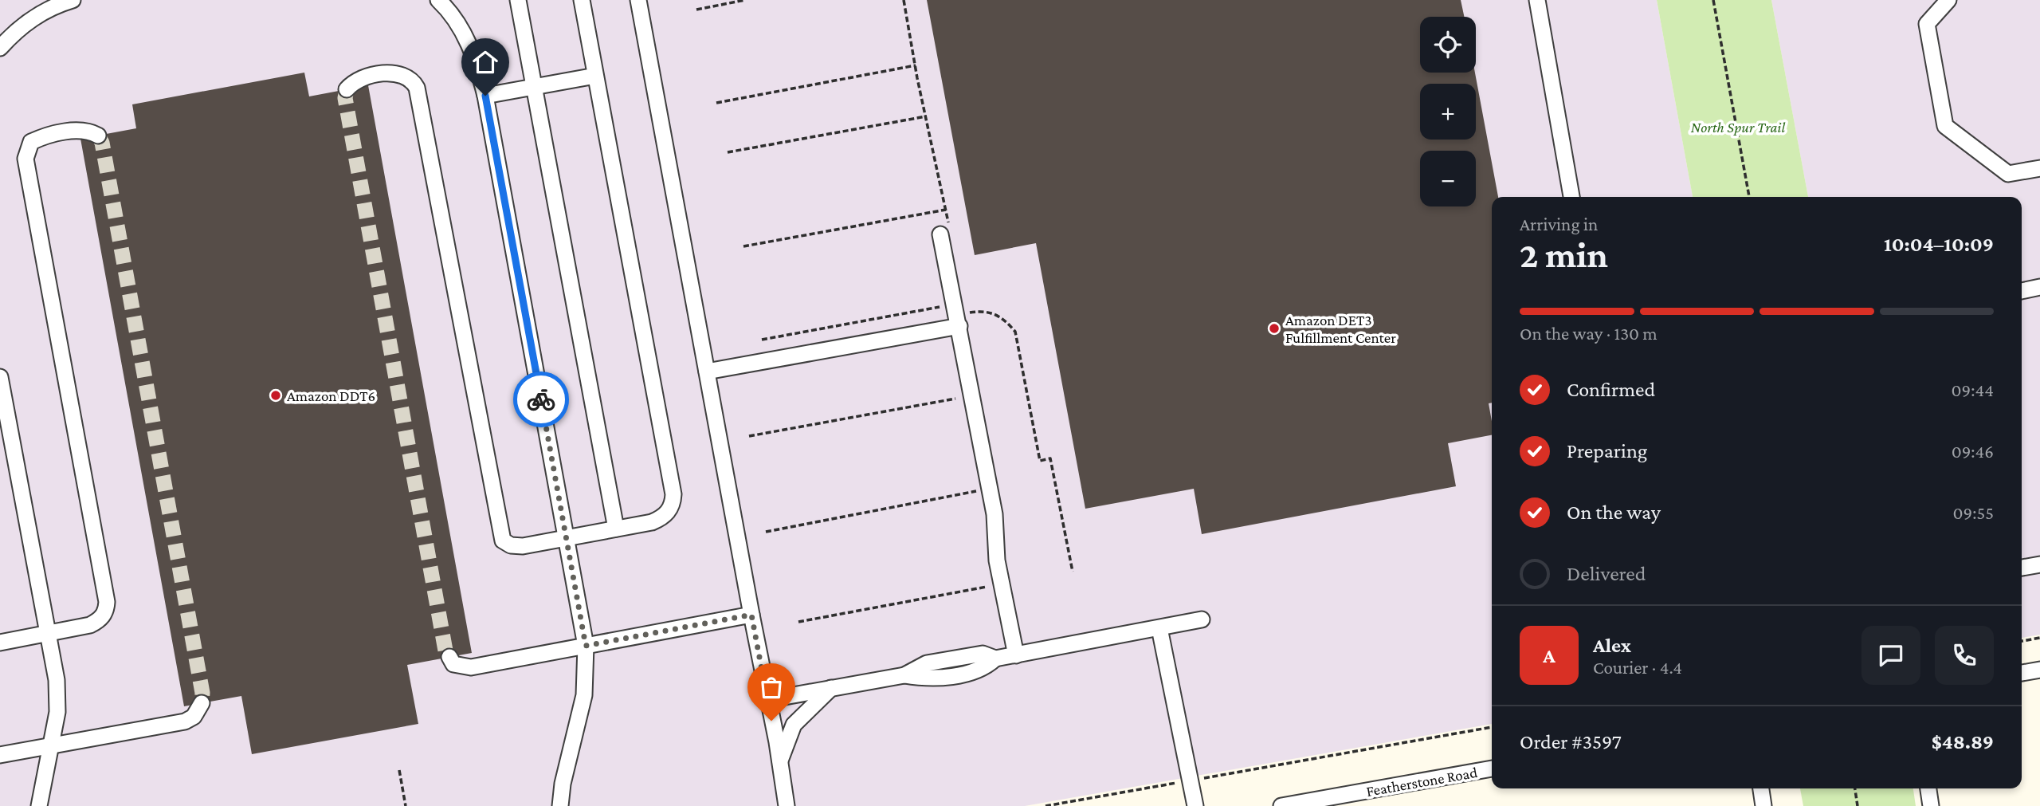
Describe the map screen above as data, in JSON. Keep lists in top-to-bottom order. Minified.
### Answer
{"streets":{"street":["Featherstone Road"]},"parks":["North Spur Trail"],"places":["Amazon DET3 Fulfillment Center","Amazon DDT6"],"page":{"map_buttons":["+","−"],"heading":["2 min","Arriving in","10:04–10:09"],"panel":["Alex","Courier · 4.4","Order #3597","$48.89"],"bar":"On the way · 130 m","list":[["Confirmed","09:44"],["Preparing","09:46"],["On the way","09:55"],"Delivered"],"round":"A"}}
